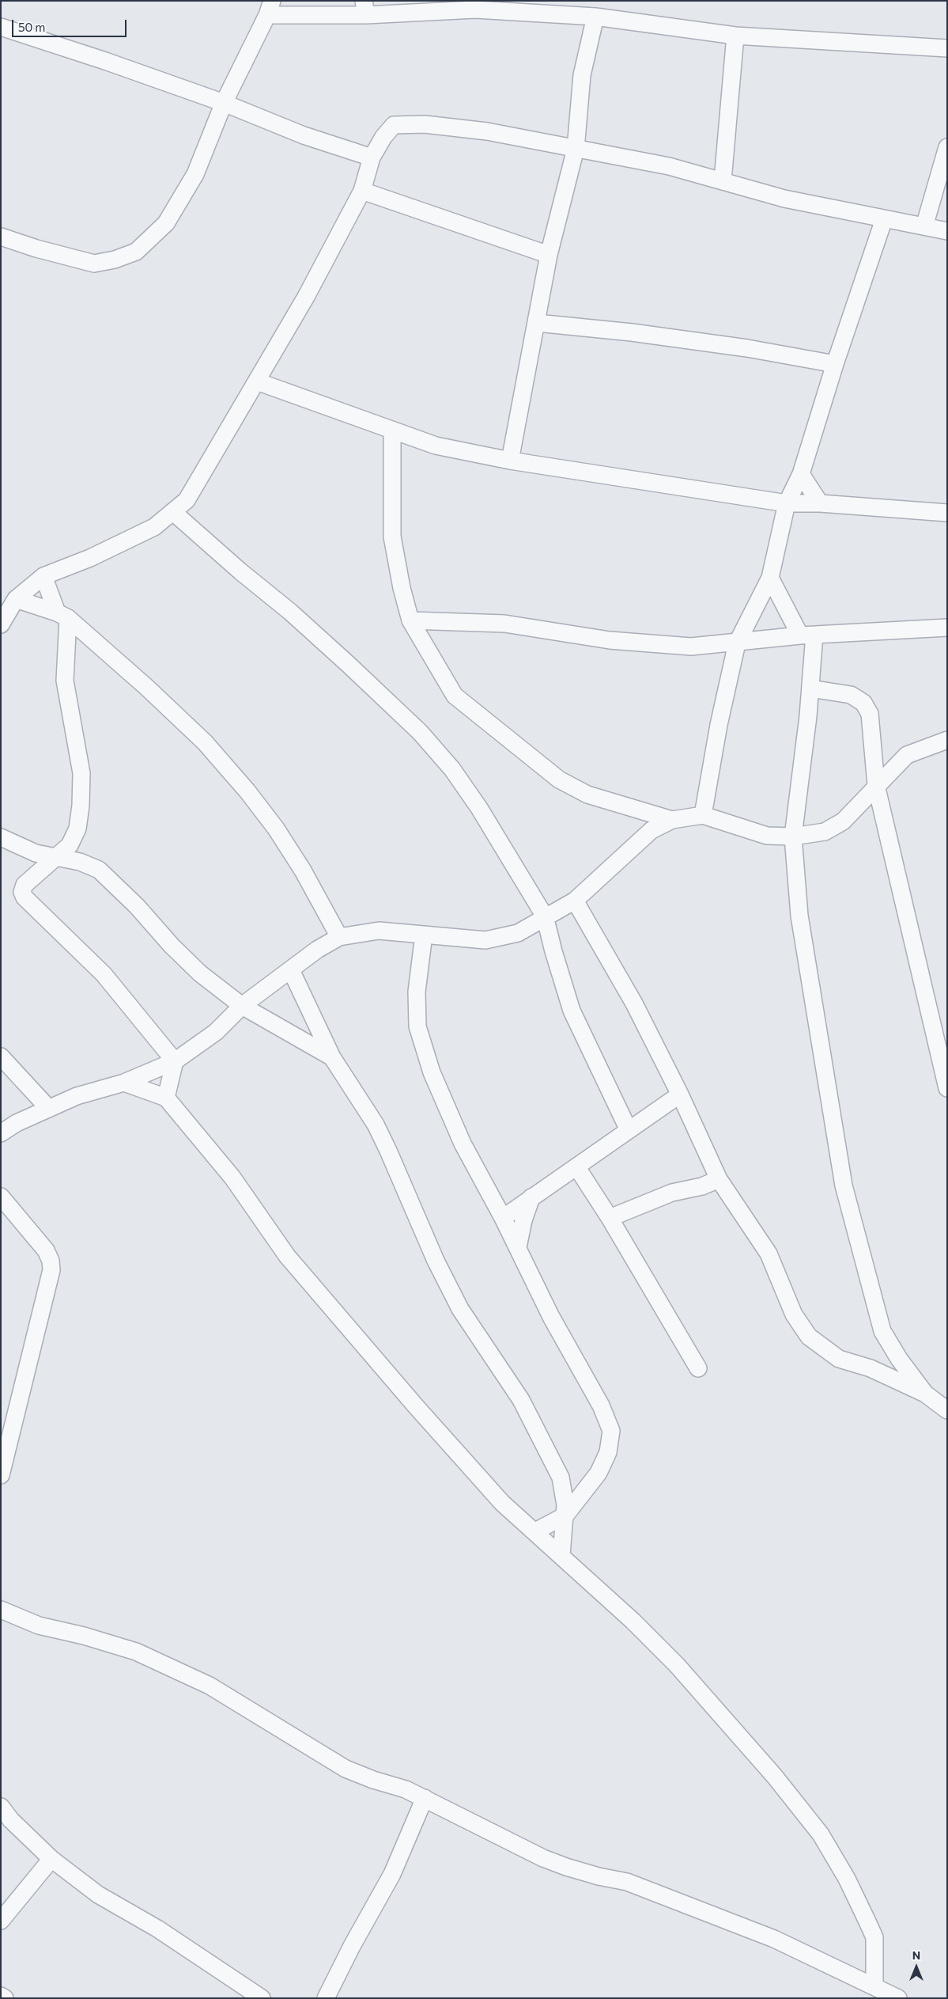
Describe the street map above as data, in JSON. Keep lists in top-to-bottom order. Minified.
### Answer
{"scale_bar":"50 m","north":"top"}
